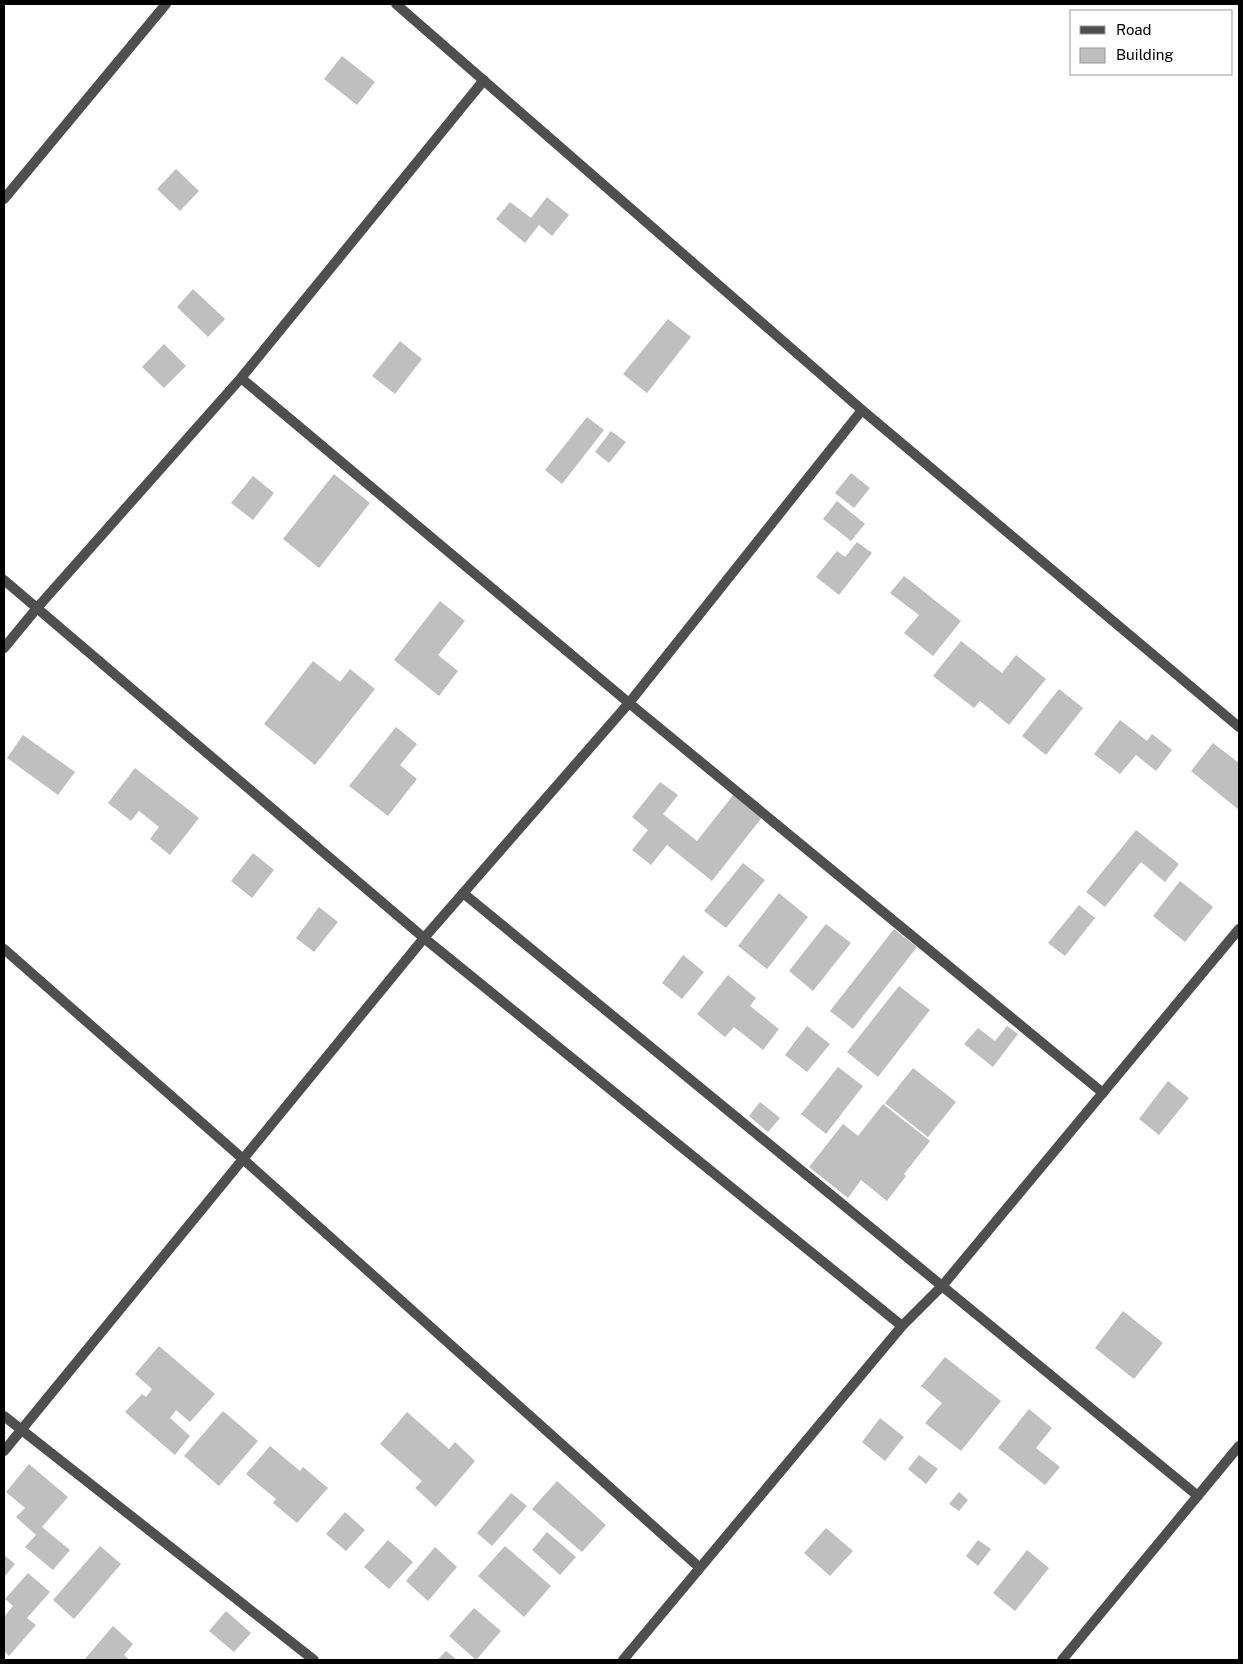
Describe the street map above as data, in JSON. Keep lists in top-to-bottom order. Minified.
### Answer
{"legend":["Road","Building"]}
